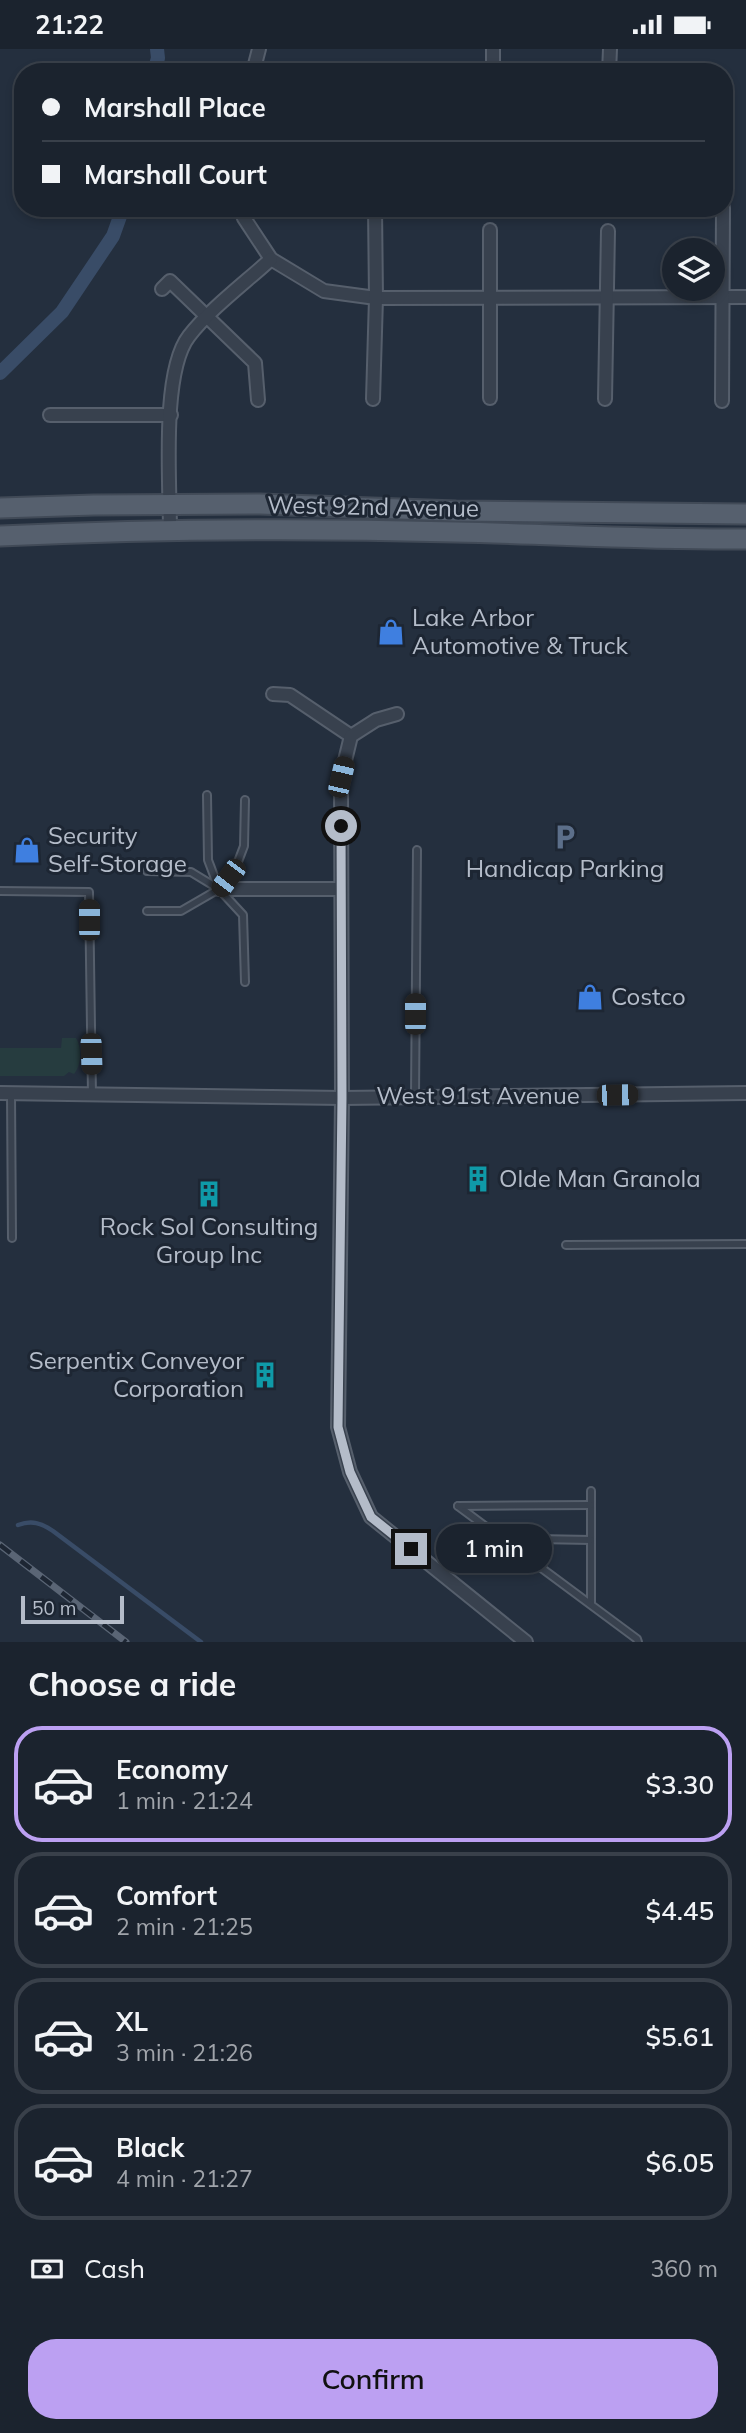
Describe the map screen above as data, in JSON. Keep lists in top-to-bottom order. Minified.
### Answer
{"streets":{"main road":["West 92nd Avenue"],"street":["West 91st Avenue"]},"places":{"shop":["Lake Arbor Automotive & Truck","Security Self-Storage","Costco"],"parking":["Handicap Parking"],"building":["Olde Man Granola","Rock Sol Consulting Group Inc","Serpentix Conveyor Corporation"]},"scale_bar":"50 m","page":{"status":"21:22","banner":["Marshall Place","Marshall Court"],"bubble":"1 min","scale":"50 m","heading":"Choose a ride","list":[{"name":"Economy","note":"1 min · 21:24","value":"$3.30"},{"name":"Comfort","note":"2 min · 21:25","value":"$4.45"},{"name":"XL","note":"3 min · 21:26","value":"$5.61"},{"name":"Black","note":"4 min · 21:27","value":"$6.05"}],"pay":["Cash","360 m"],"buttons":"Confirm"}}
